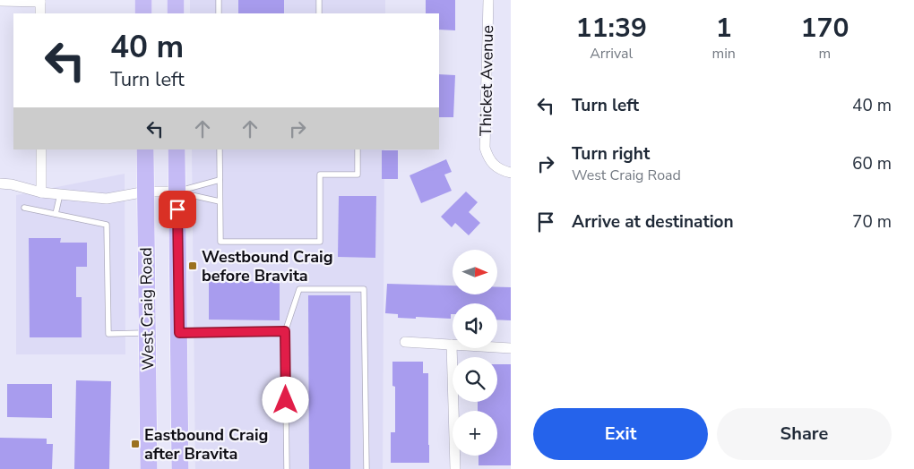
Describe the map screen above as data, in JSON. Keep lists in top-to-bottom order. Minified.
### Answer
{"streets":{"main road":["West Craig Road"],"street":["Thicket Avenue"]},"places":{"transit":["Westbound Craig before Bravita","Eastbound Craig after Bravita"]},"north":"right","page":{"eta":["11:39","Arrival","1","min","170","m"],"turn":["40 m","Turn left"],"list":[{"name":"Turn left","value":"40 m"},{"name":"Turn right","note":"West Craig Road","value":"60 m"},{"name":"Arrive at destination","value":"70 m"}],"map_buttons":"+","buttons":["Exit","Share"]}}
